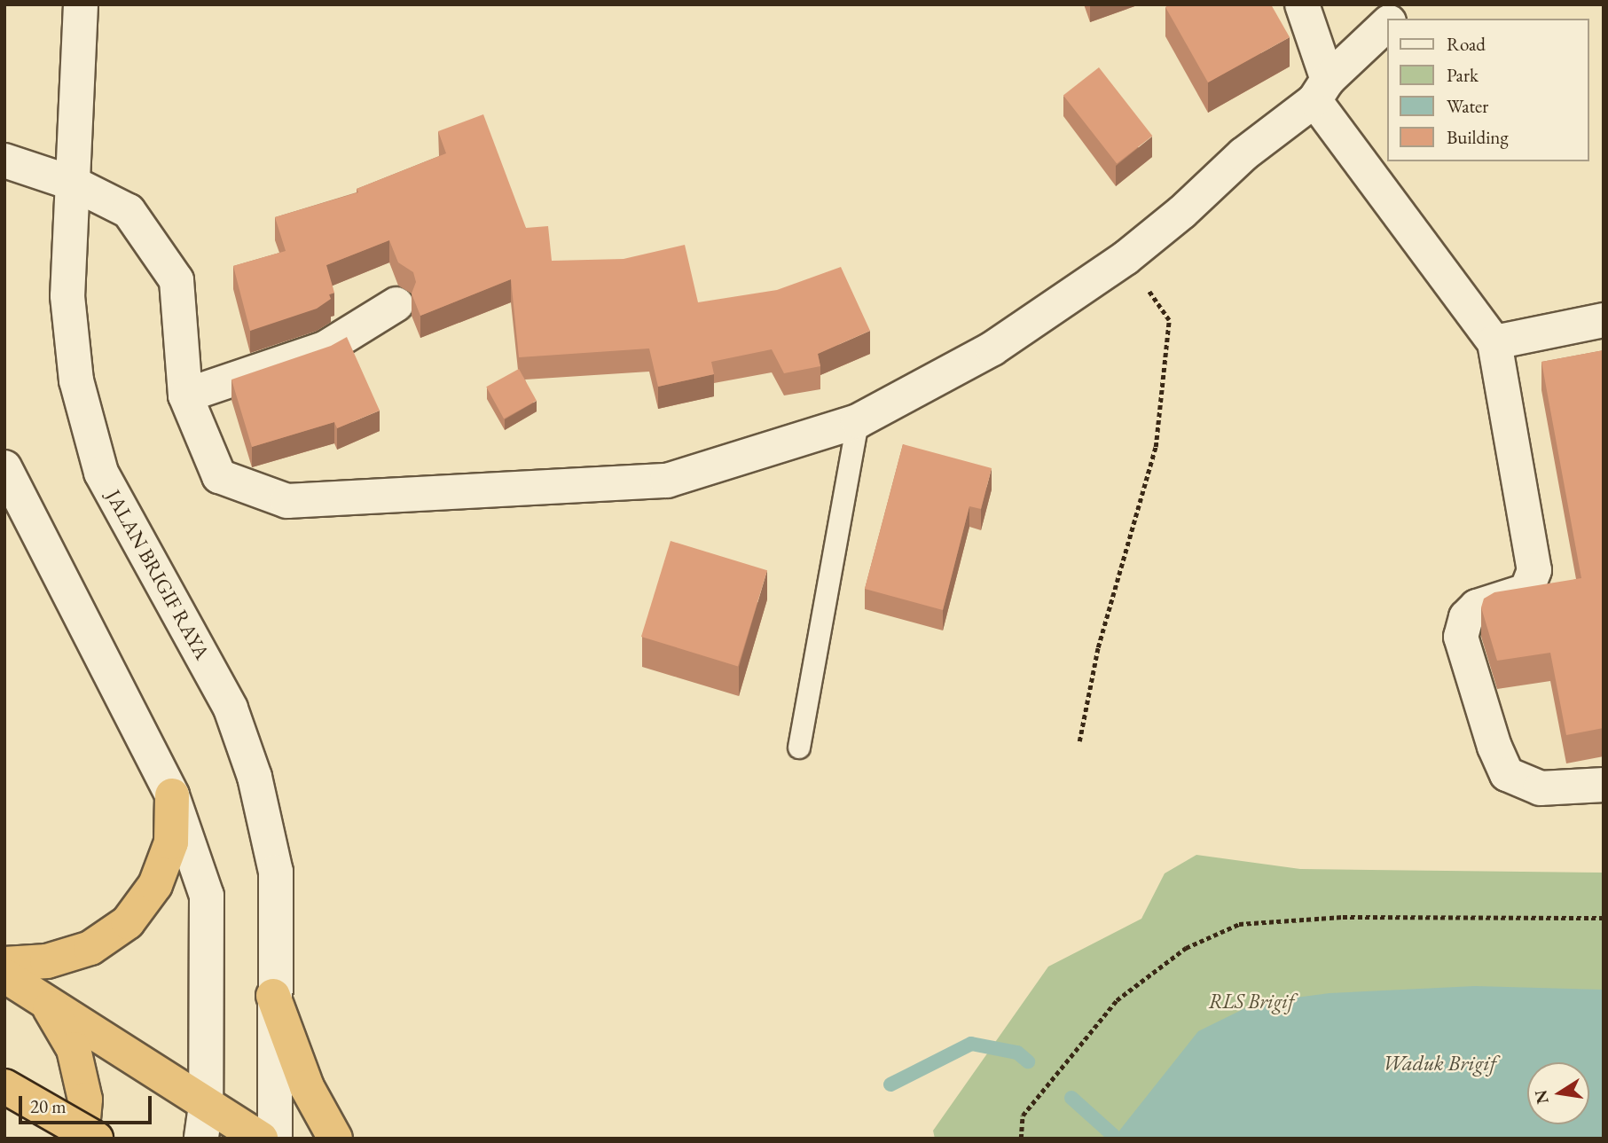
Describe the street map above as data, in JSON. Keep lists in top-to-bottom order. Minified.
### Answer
{"streets":{"street":["JALAN BRIGIF RAYA"]},"water":["Waduk Brigif"],"parks":["RLS Brigif"],"legend":["Road","Park","Water","Building"],"scale_bar":"20 m","north":"left"}
